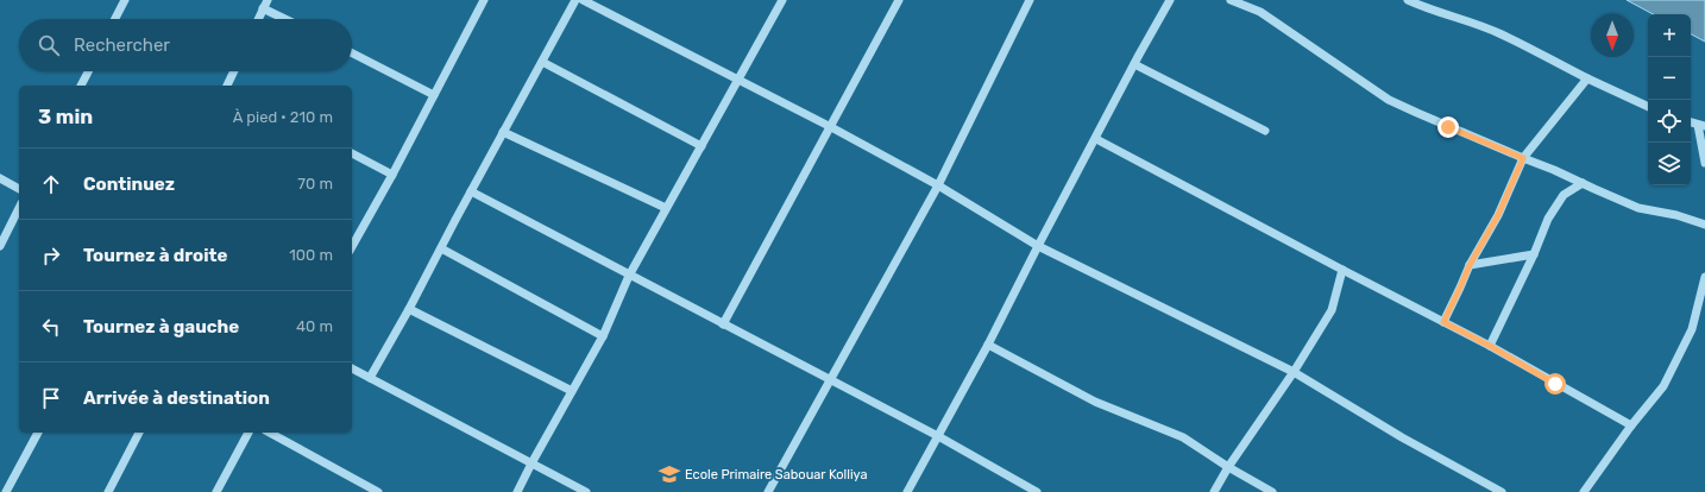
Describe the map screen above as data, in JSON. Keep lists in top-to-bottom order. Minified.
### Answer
{"places":{"school or university":["Ecole Primaire Sabouar Kolliya"]},"north":"bottom","page":{"map_buttons":["+","−"],"search":"Rechercher","heading":["3 min","À pied · 210 m"],"list":[["Continuez","70 m"],["Tournez à droite","100 m"],["Tournez à gauche","40 m"],"Arrivée à destination"]}}
